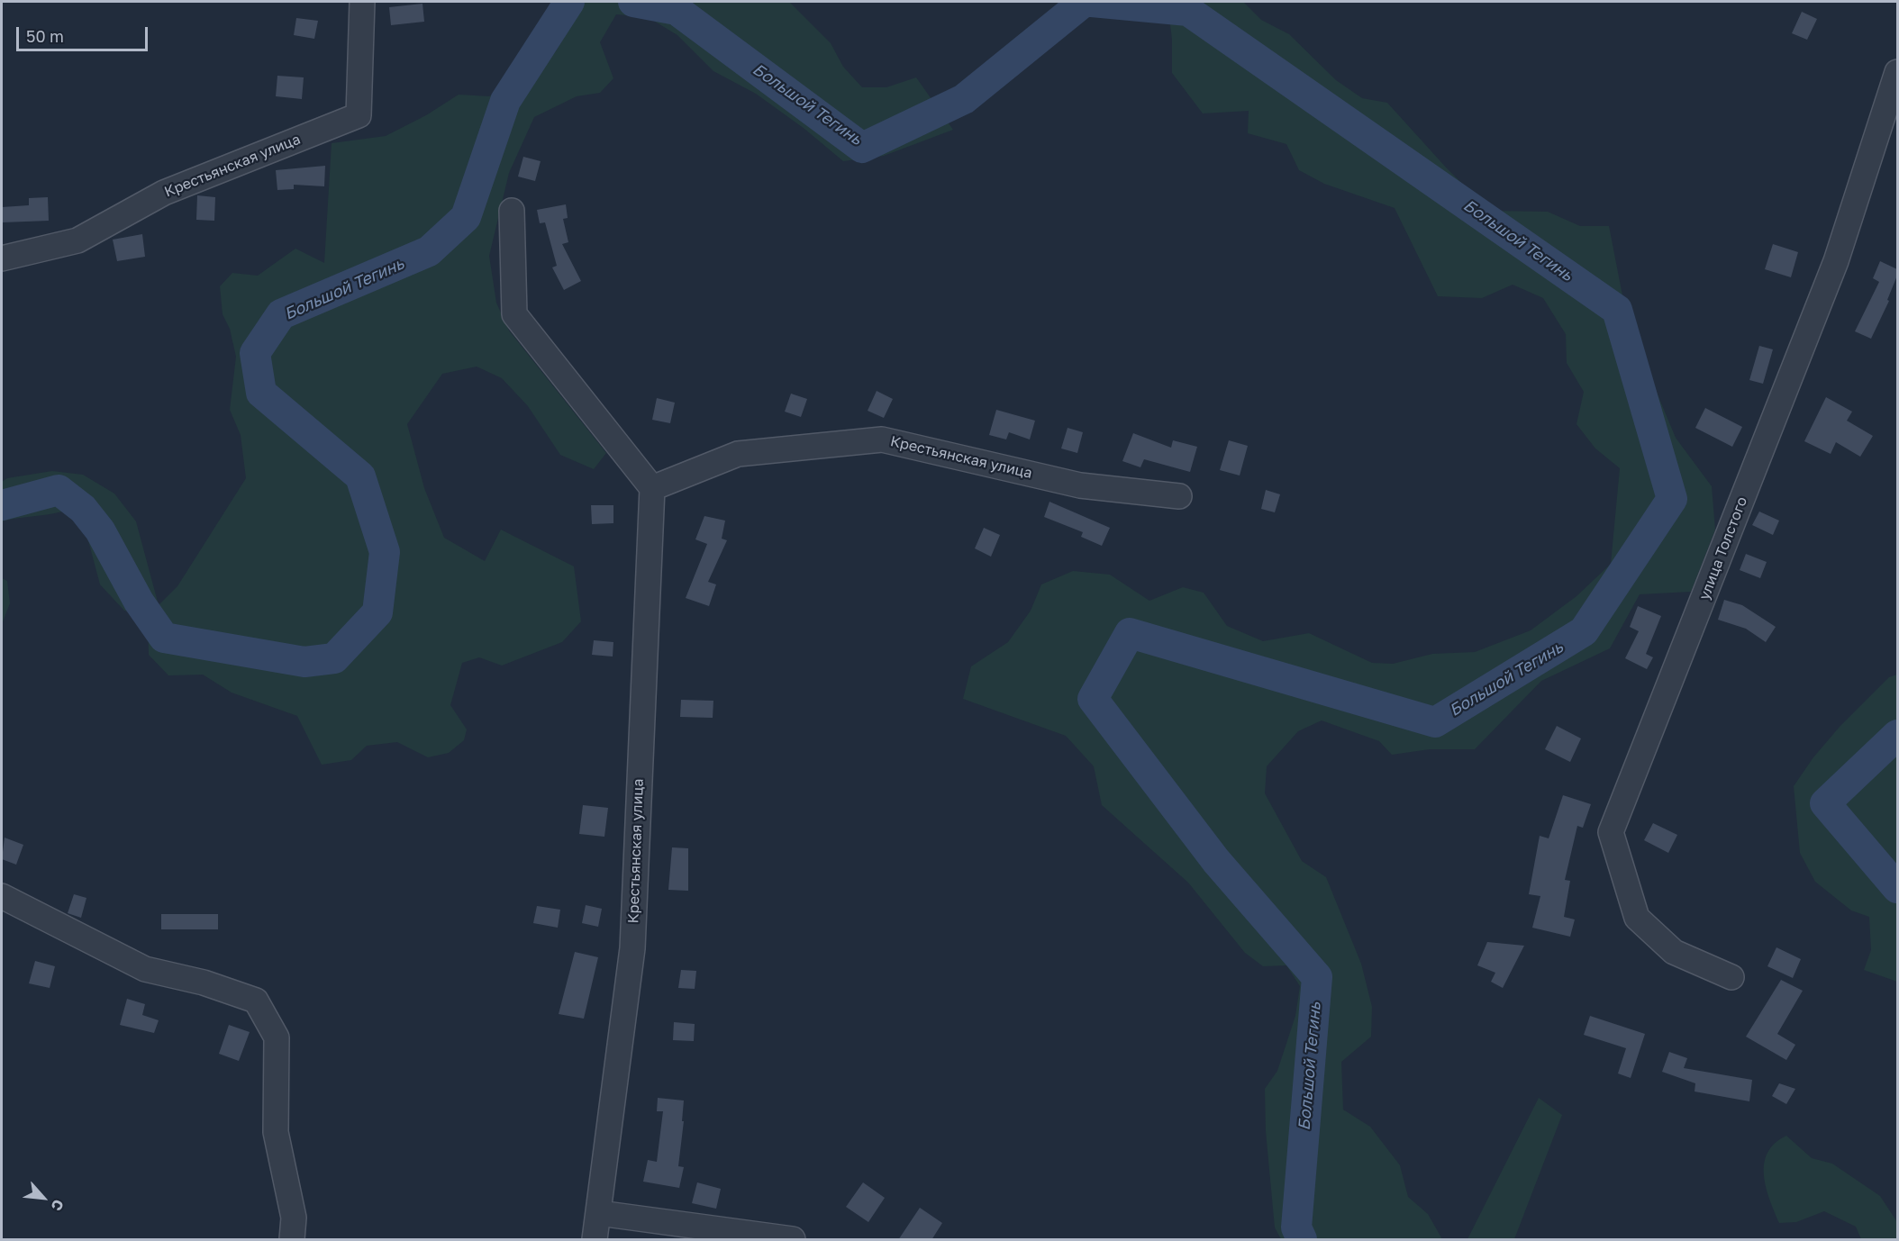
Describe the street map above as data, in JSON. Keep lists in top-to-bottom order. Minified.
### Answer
{"streets":{"street":["Крестьянская улица","улица Толстого"]},"water":["Большой Тегинь"],"scale_bar":"50 m","north":"bottom right"}
